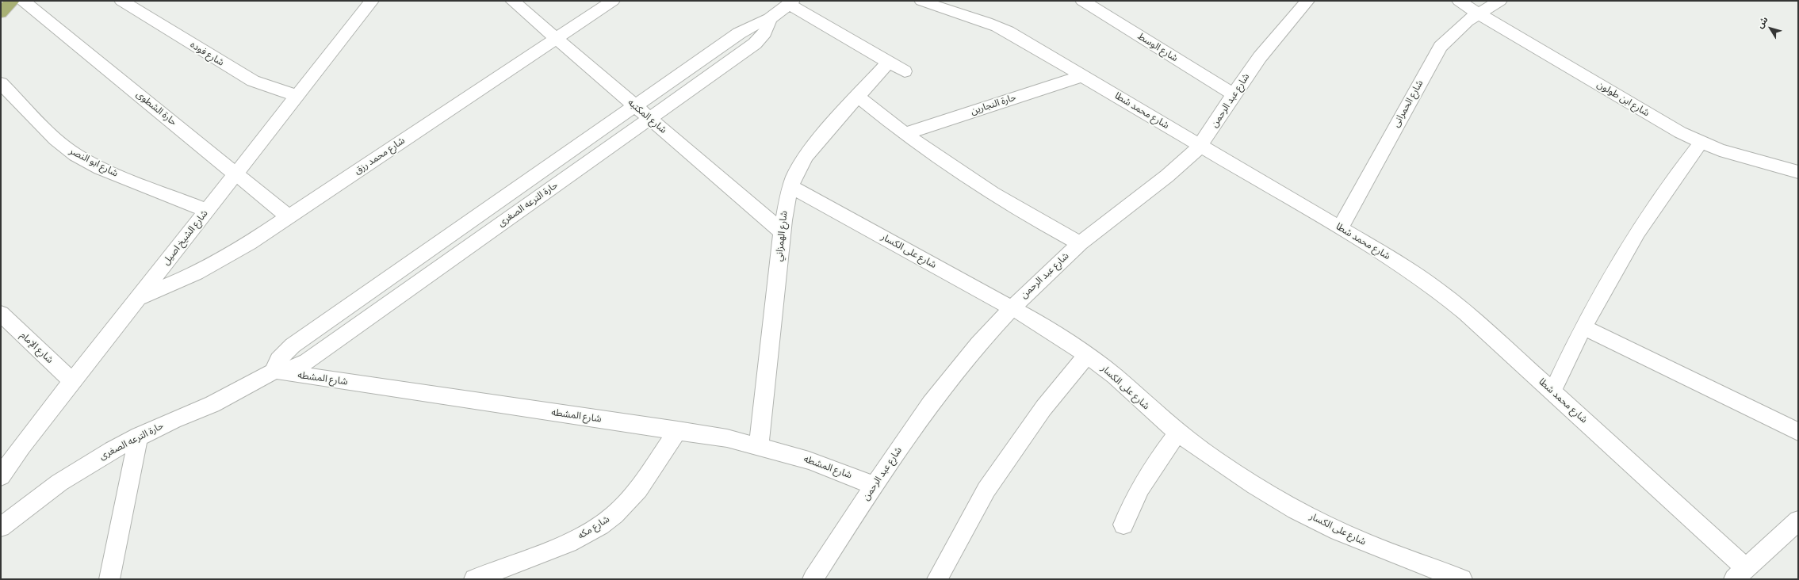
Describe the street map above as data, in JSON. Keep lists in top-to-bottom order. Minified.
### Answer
{"streets":{"street":["شارع الوسط","شارع فوده","شارع ابن طولون","شارع عبد الرحمن","شارع الحمرانى","حارة النجارين","حارة الشطوى","شارع محمد شطا","شارع المكتبه","شارع محمد رزق","شارع ابو النصر","حارة الترعه الصغرى","شارع الهمزاني","شارع الشيخ اصيل","شارع على الكسار","شارع الإمام","شارع المشطه","شارع مكه"]},"crossings":[["شارع الوسط","شارع عبد الرحمن"],["شارع فوده","شارع الشيخ اصيل"],["شارع ابن طولون","شارع الحمرانى"],["شارع عبد الرحمن","شارع محمد شطا"],["شارع عبد الرحمن","شارع على الكسار"],["شارع عبد الرحمن","شارع المشطه"],["شارع الحمرانى","شارع محمد شطا"],["حارة النجارين","شارع محمد شطا"],["حارة الشطوى","شارع محمد رزق"],["حارة الشطوى","شارع الشيخ اصيل"],["شارع المكتبه","شارع محمد رزق"],["شارع المكتبه","حارة الترعه الصغرى"],["شارع المكتبه","شارع الهمزاني"],["شارع محمد رزق","شارع الشيخ اصيل"],["شارع ابو النصر","شارع الشيخ اصيل"],["حارة الترعه الصغرى","شارع المشطه"],["شارع الهمزاني","شارع على الكسار"],["شارع الهمزاني","شارع المشطه"],["شارع الشيخ اصيل","شارع الإمام"],["شارع المشطه","شارع مكه"]],"north":"top left"}
